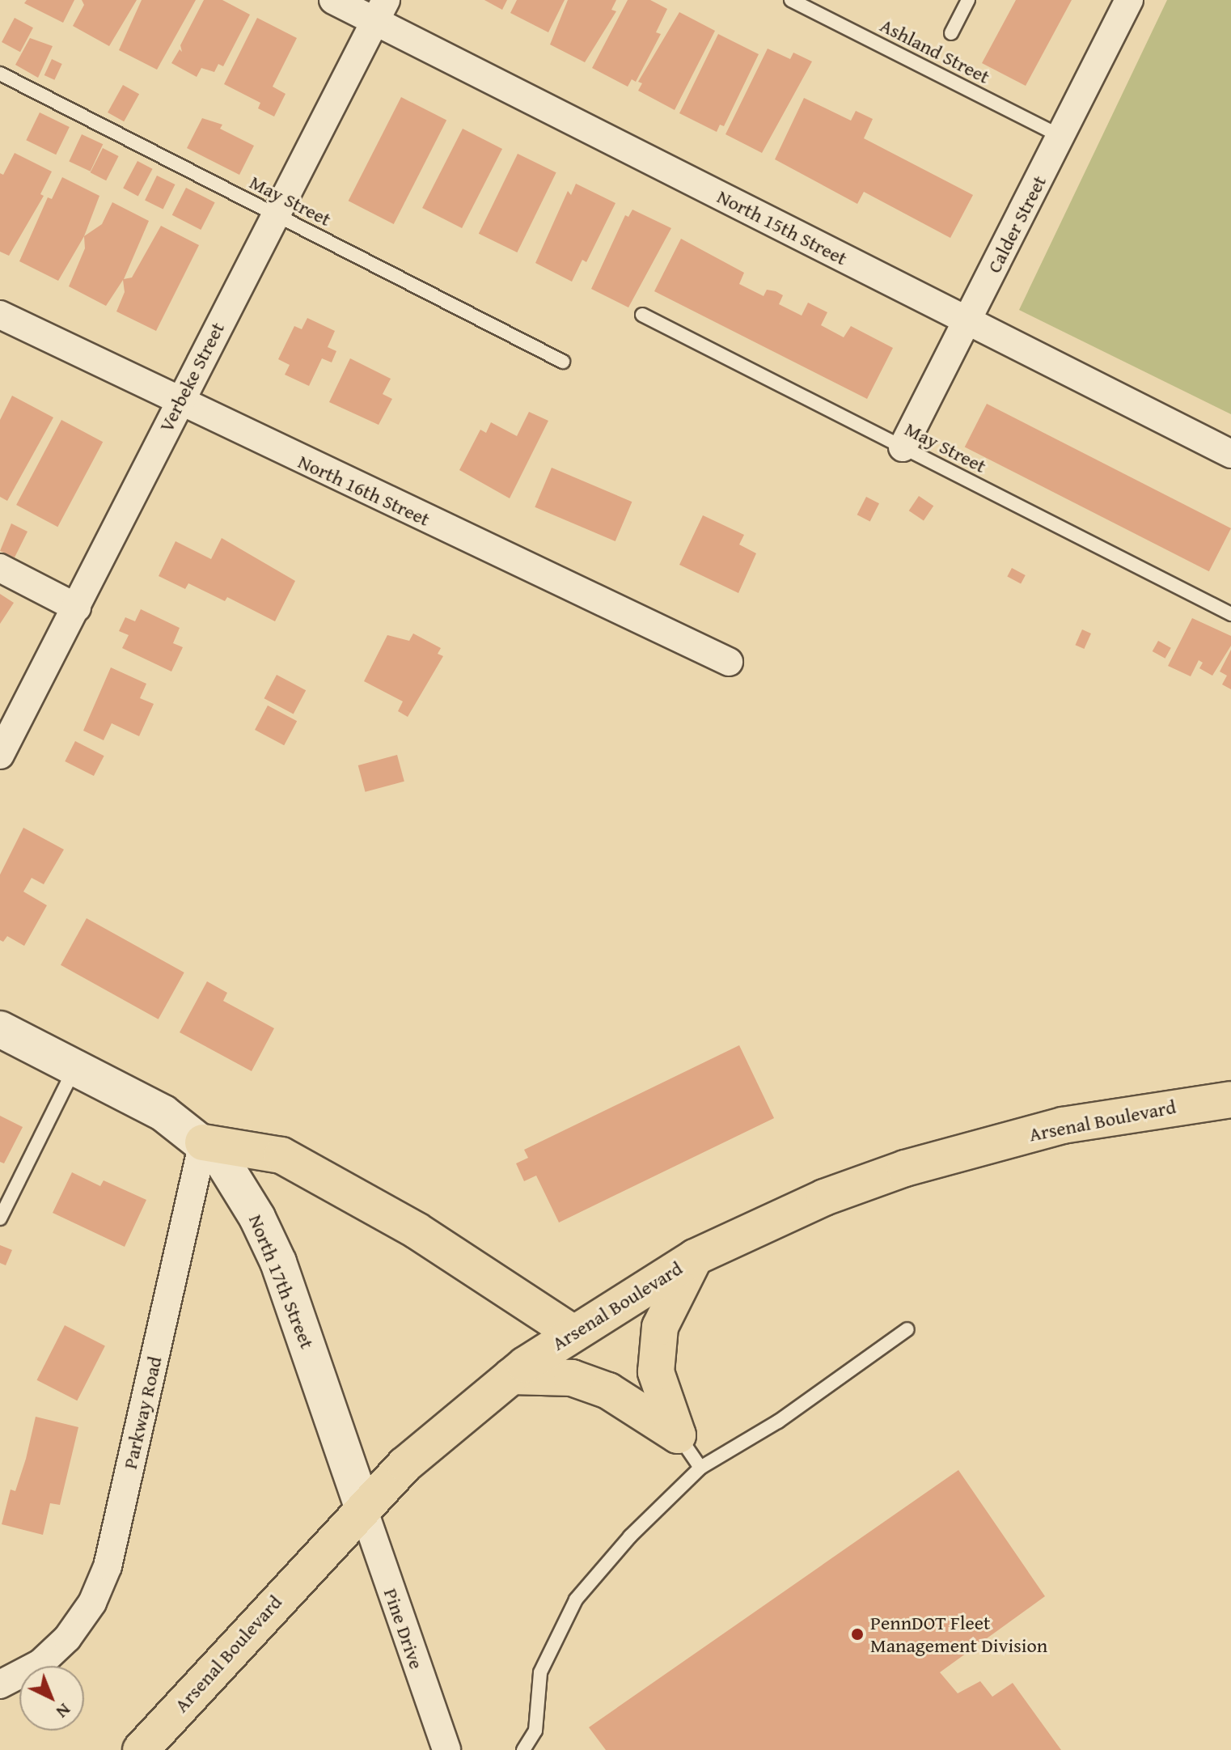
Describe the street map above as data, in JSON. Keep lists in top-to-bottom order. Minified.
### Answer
{"streets":{"main road":["Arsenal Boulevard","North 17th Street"],"street":["Calder Street","North 15th Street","Verbeke Street","North 16th Street","Parkway Road","Pine Drive"],"lane":["Ashland Street","May Street"]},"crossings":[["Ashland Street","Calder Street"],["May Street","Calder Street"],["May Street","Verbeke Street"],["Calder Street","North 15th Street"],["North 15th Street","Verbeke Street"],["Verbeke Street","North 16th Street"],["Arsenal Boulevard","North 17th Street"],["Arsenal Boulevard","Pine Drive"],["North 17th Street","Parkway Road"],["North 17th Street","Pine Drive"]],"places":["PennDOT Fleet Management Division"],"north":"bottom right"}
